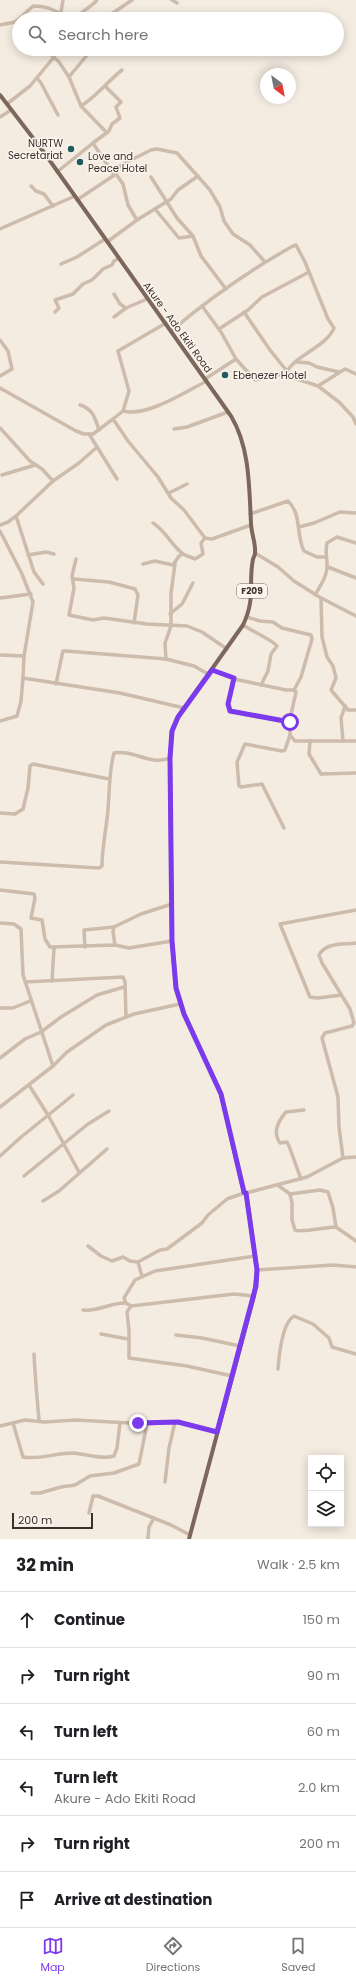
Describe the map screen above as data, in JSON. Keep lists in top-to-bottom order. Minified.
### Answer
{"streets":{"main road":["Akure - Ado Ekiti Road","F209"]},"places":["NURTW Secretariat","Love and Peace Hotel","Ebenezer Hotel"],"scale_bar":"200 m","north":"bottom right","page":{"search":"Search here","scale":"200 m","heading":["32 min","Walk · 2.5 km"],"list":[["Continue","150 m"],["Turn right","90 m"],["Turn left","60 m"],["Turn left","Akure - Ado Ekiti Road","2.0 km"],["Turn right","200 m"],"Arrive at destination"],"nav":["Map","Directions","Saved"]}}
